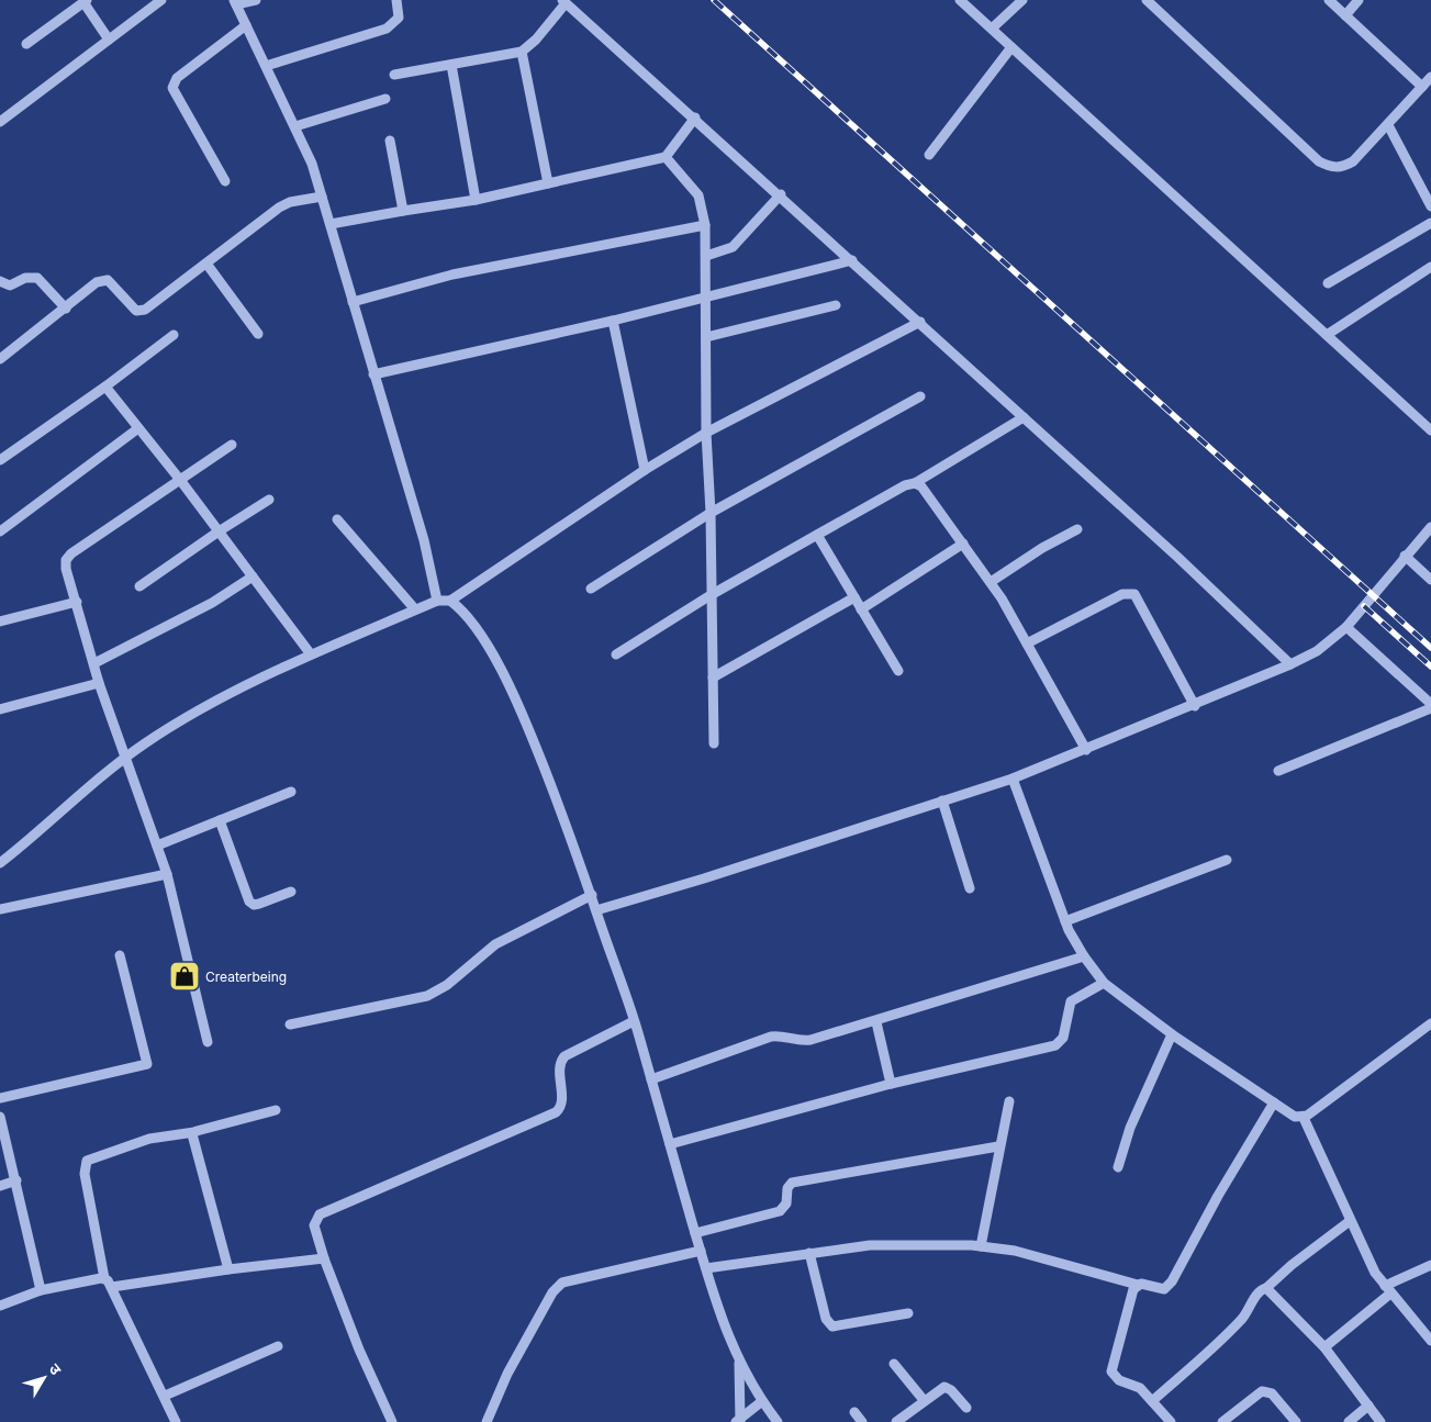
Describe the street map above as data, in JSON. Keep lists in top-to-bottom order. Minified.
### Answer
{"places":{"shop":["Createrbeing"]},"north":"top right"}
